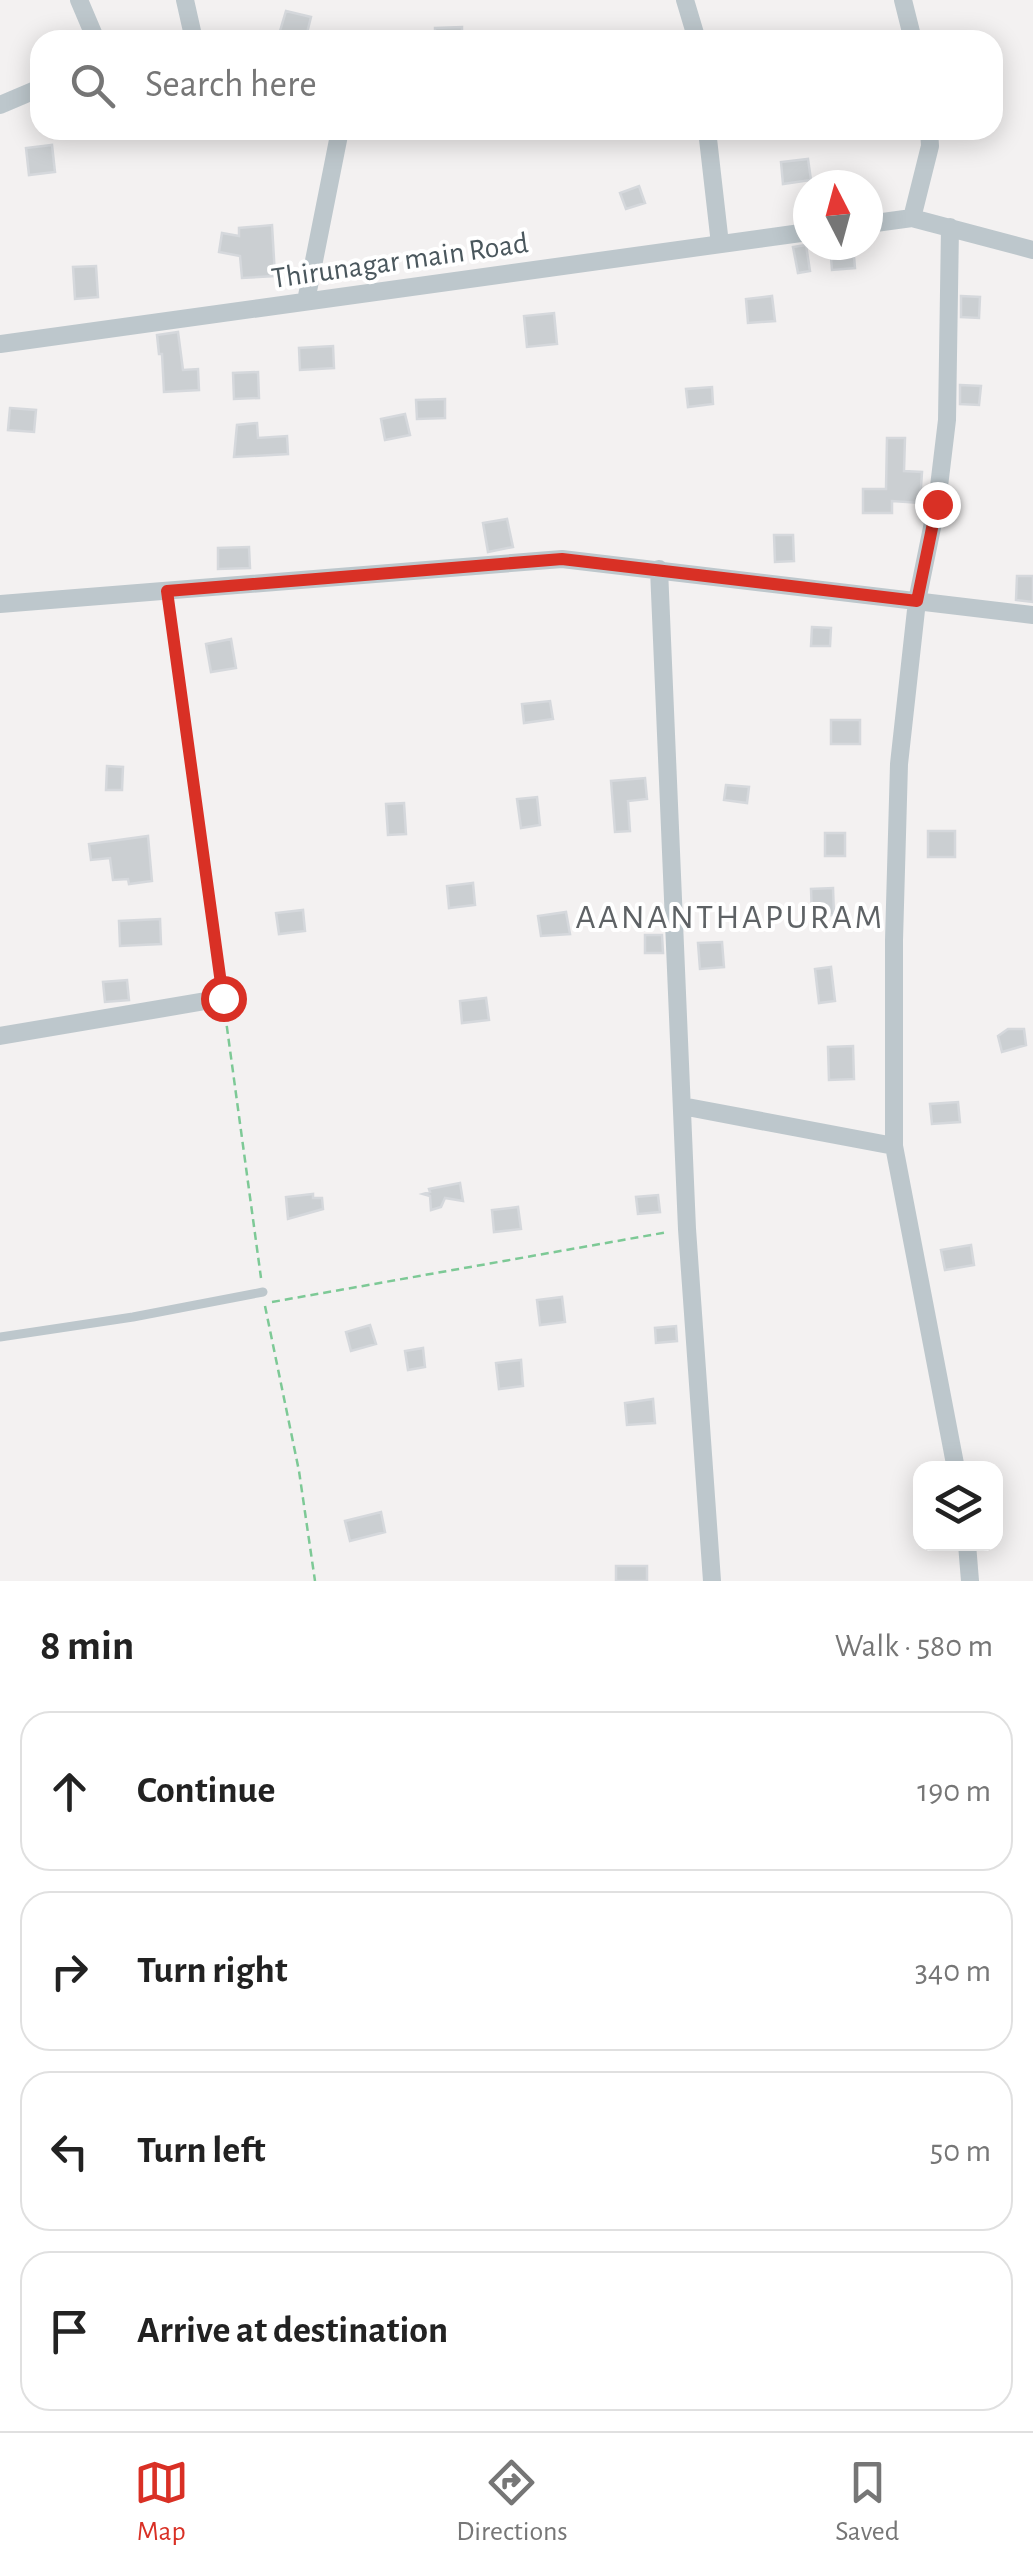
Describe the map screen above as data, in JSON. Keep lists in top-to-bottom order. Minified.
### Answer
{"streets":{"street":["Thirunagar main Road"]},"districts":["AANANTHAPURAM"],"north":"top","page":{"search":"Search here","heading":["8 min","Walk · 580 m"],"list":[["Continue","190 m"],["Turn right","340 m"],["Turn left","50 m"],"Arrive at destination"],"nav":["Map","Directions","Saved"]}}
